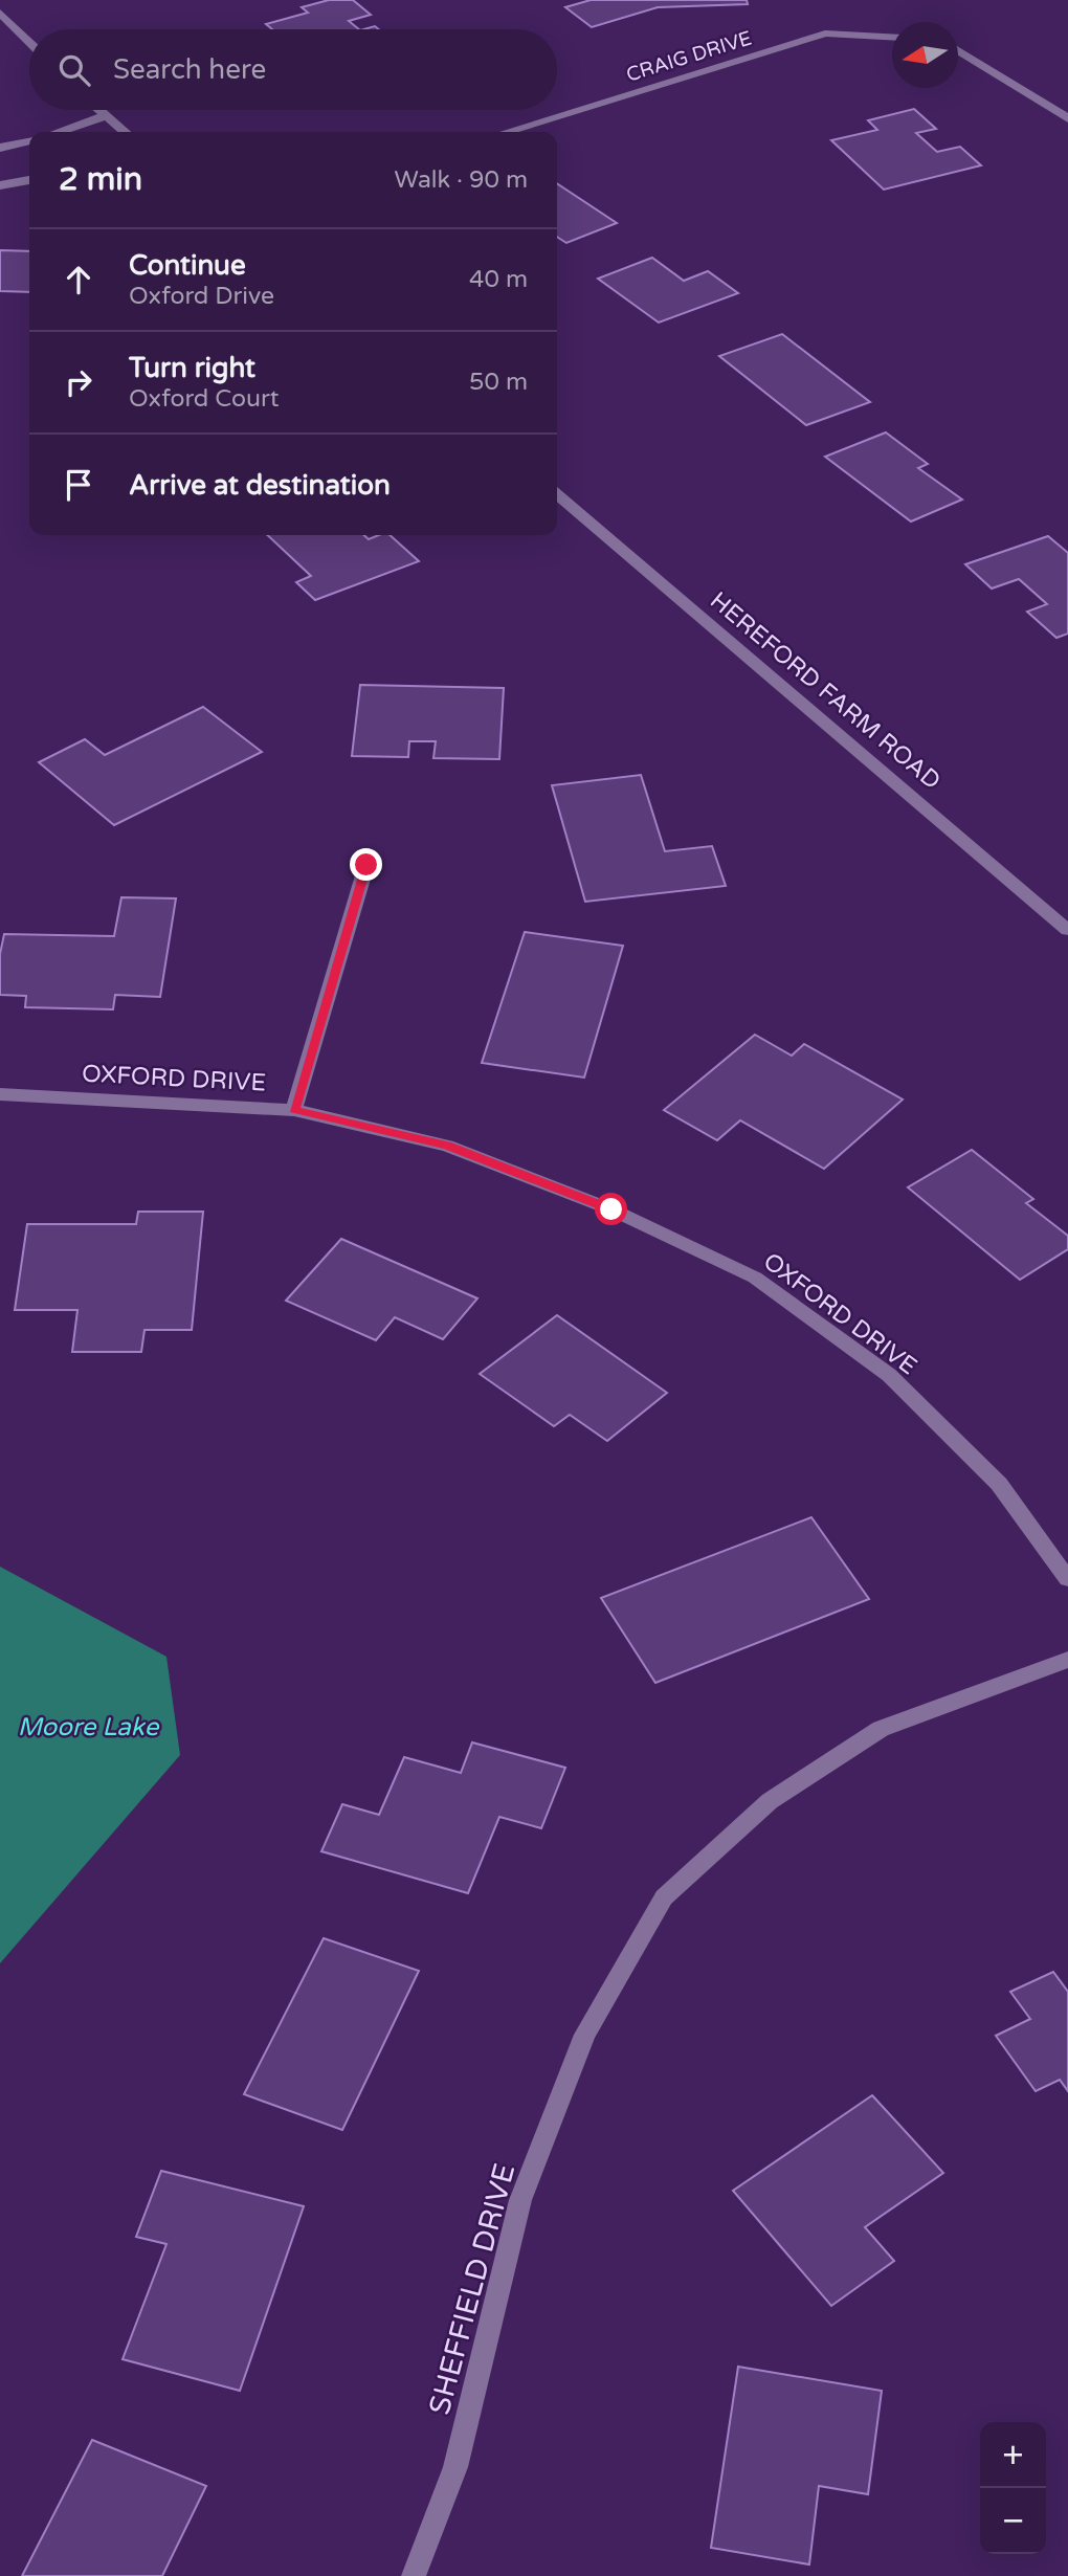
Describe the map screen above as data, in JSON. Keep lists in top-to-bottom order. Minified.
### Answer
{"streets":{"street":["CRAIG DRIVE","HEREFORD FARM ROAD","OXFORD DRIVE","SHEFFIELD DRIVE"]},"water":["Moore Lake"],"north":"left","page":{"search":"Search here","heading":["2 min","Walk · 90 m"],"list":[["Continue","Oxford Drive","40 m"],["Turn right","Oxford Court","50 m"],"Arrive at destination"],"map_buttons":["+","−"]}}
